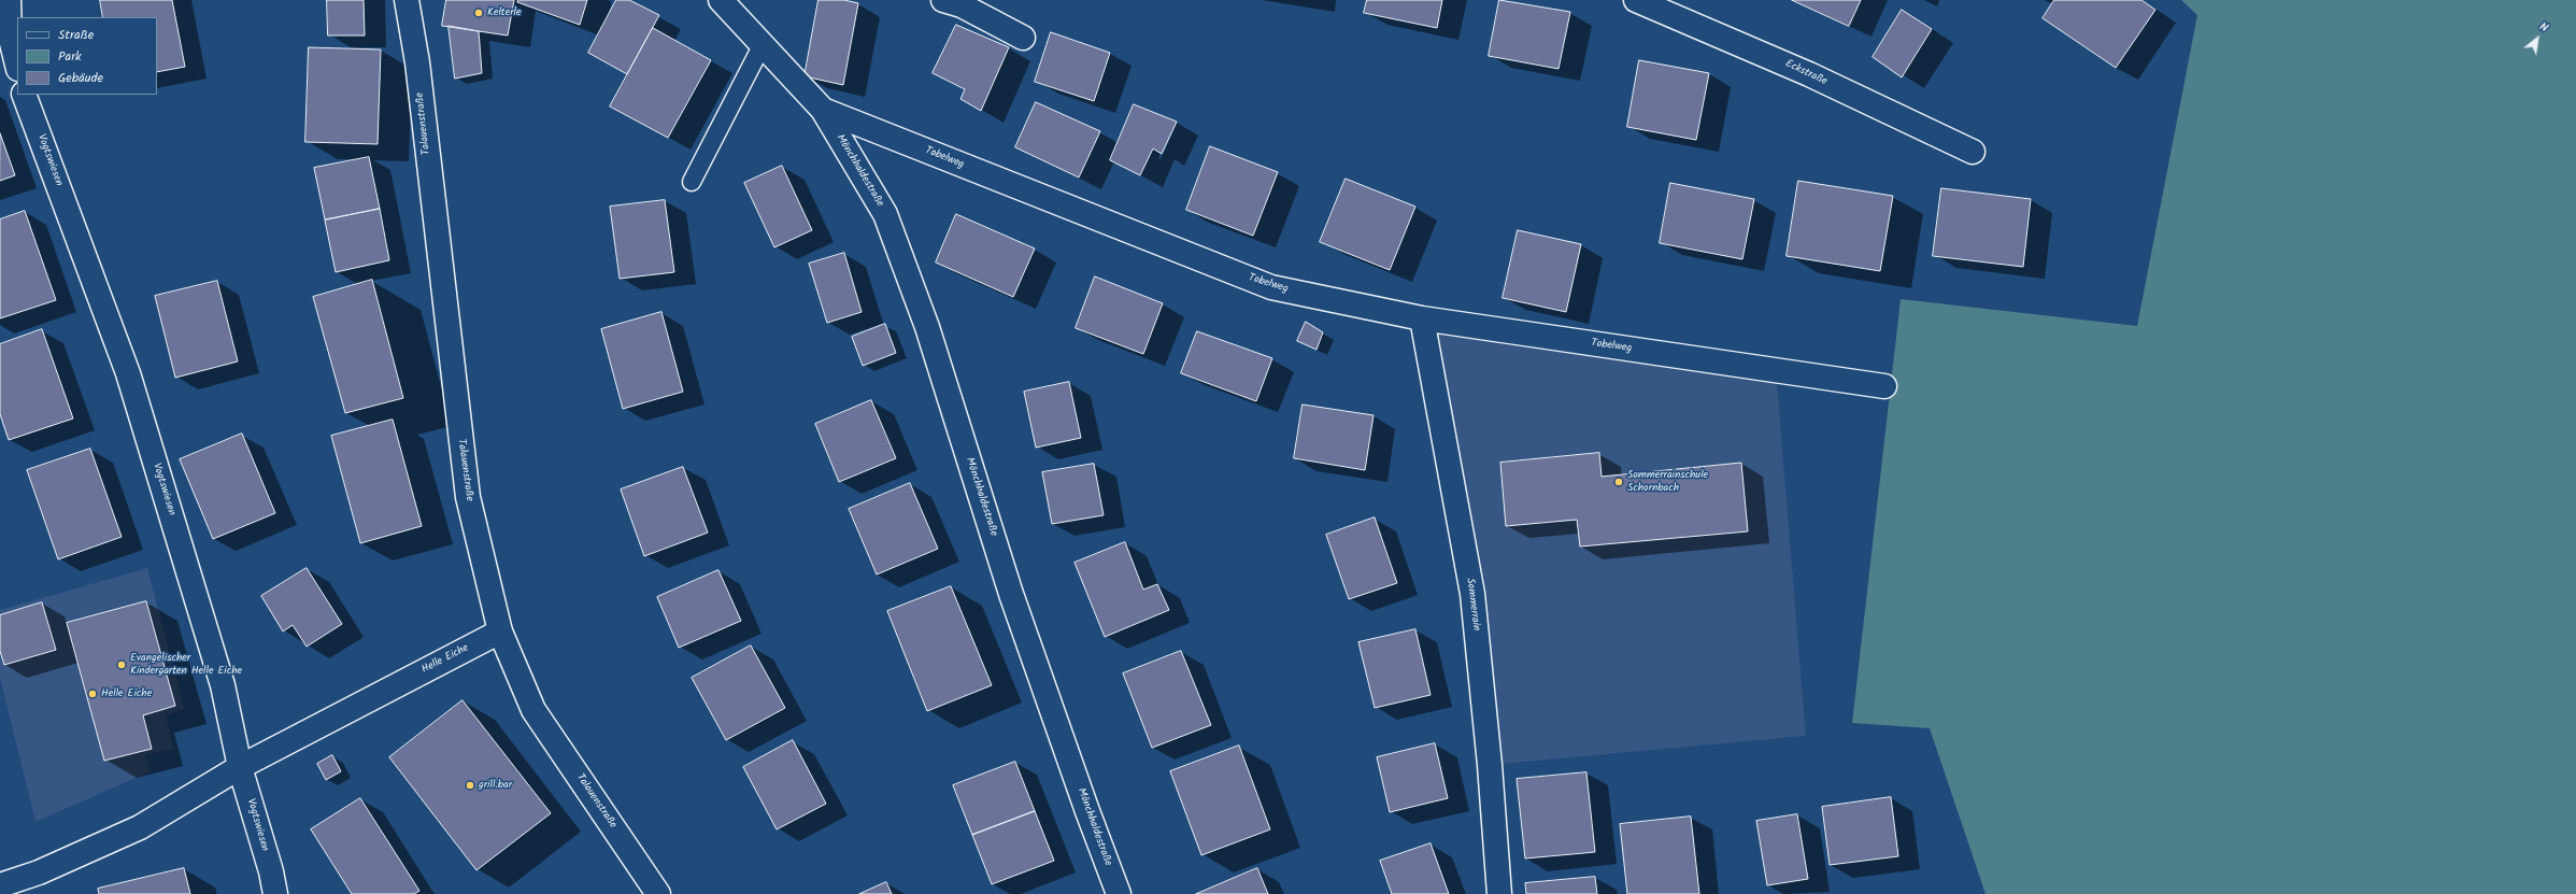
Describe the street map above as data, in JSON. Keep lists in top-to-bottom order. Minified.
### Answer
{"streets":{"street":["Eckstraße","Talauenstraße","Tobelweg","Vogtswiesen","Mönchhaldestraße","Sommerrain","Helle Eiche"]},"crossings":[["Talauenstraße","Helle Eiche"],["Tobelweg","Mönchhaldestraße"],["Tobelweg","Sommerrain"],["Vogtswiesen","Helle Eiche"]],"places":["Kelterle","Sommerrainschule Schornbach","Evangelischer Kindergarten Helle Eiche","Helle Eiche","grill.bar"],"legend":["Straße","Park","Gebäude"],"north":"top right"}
